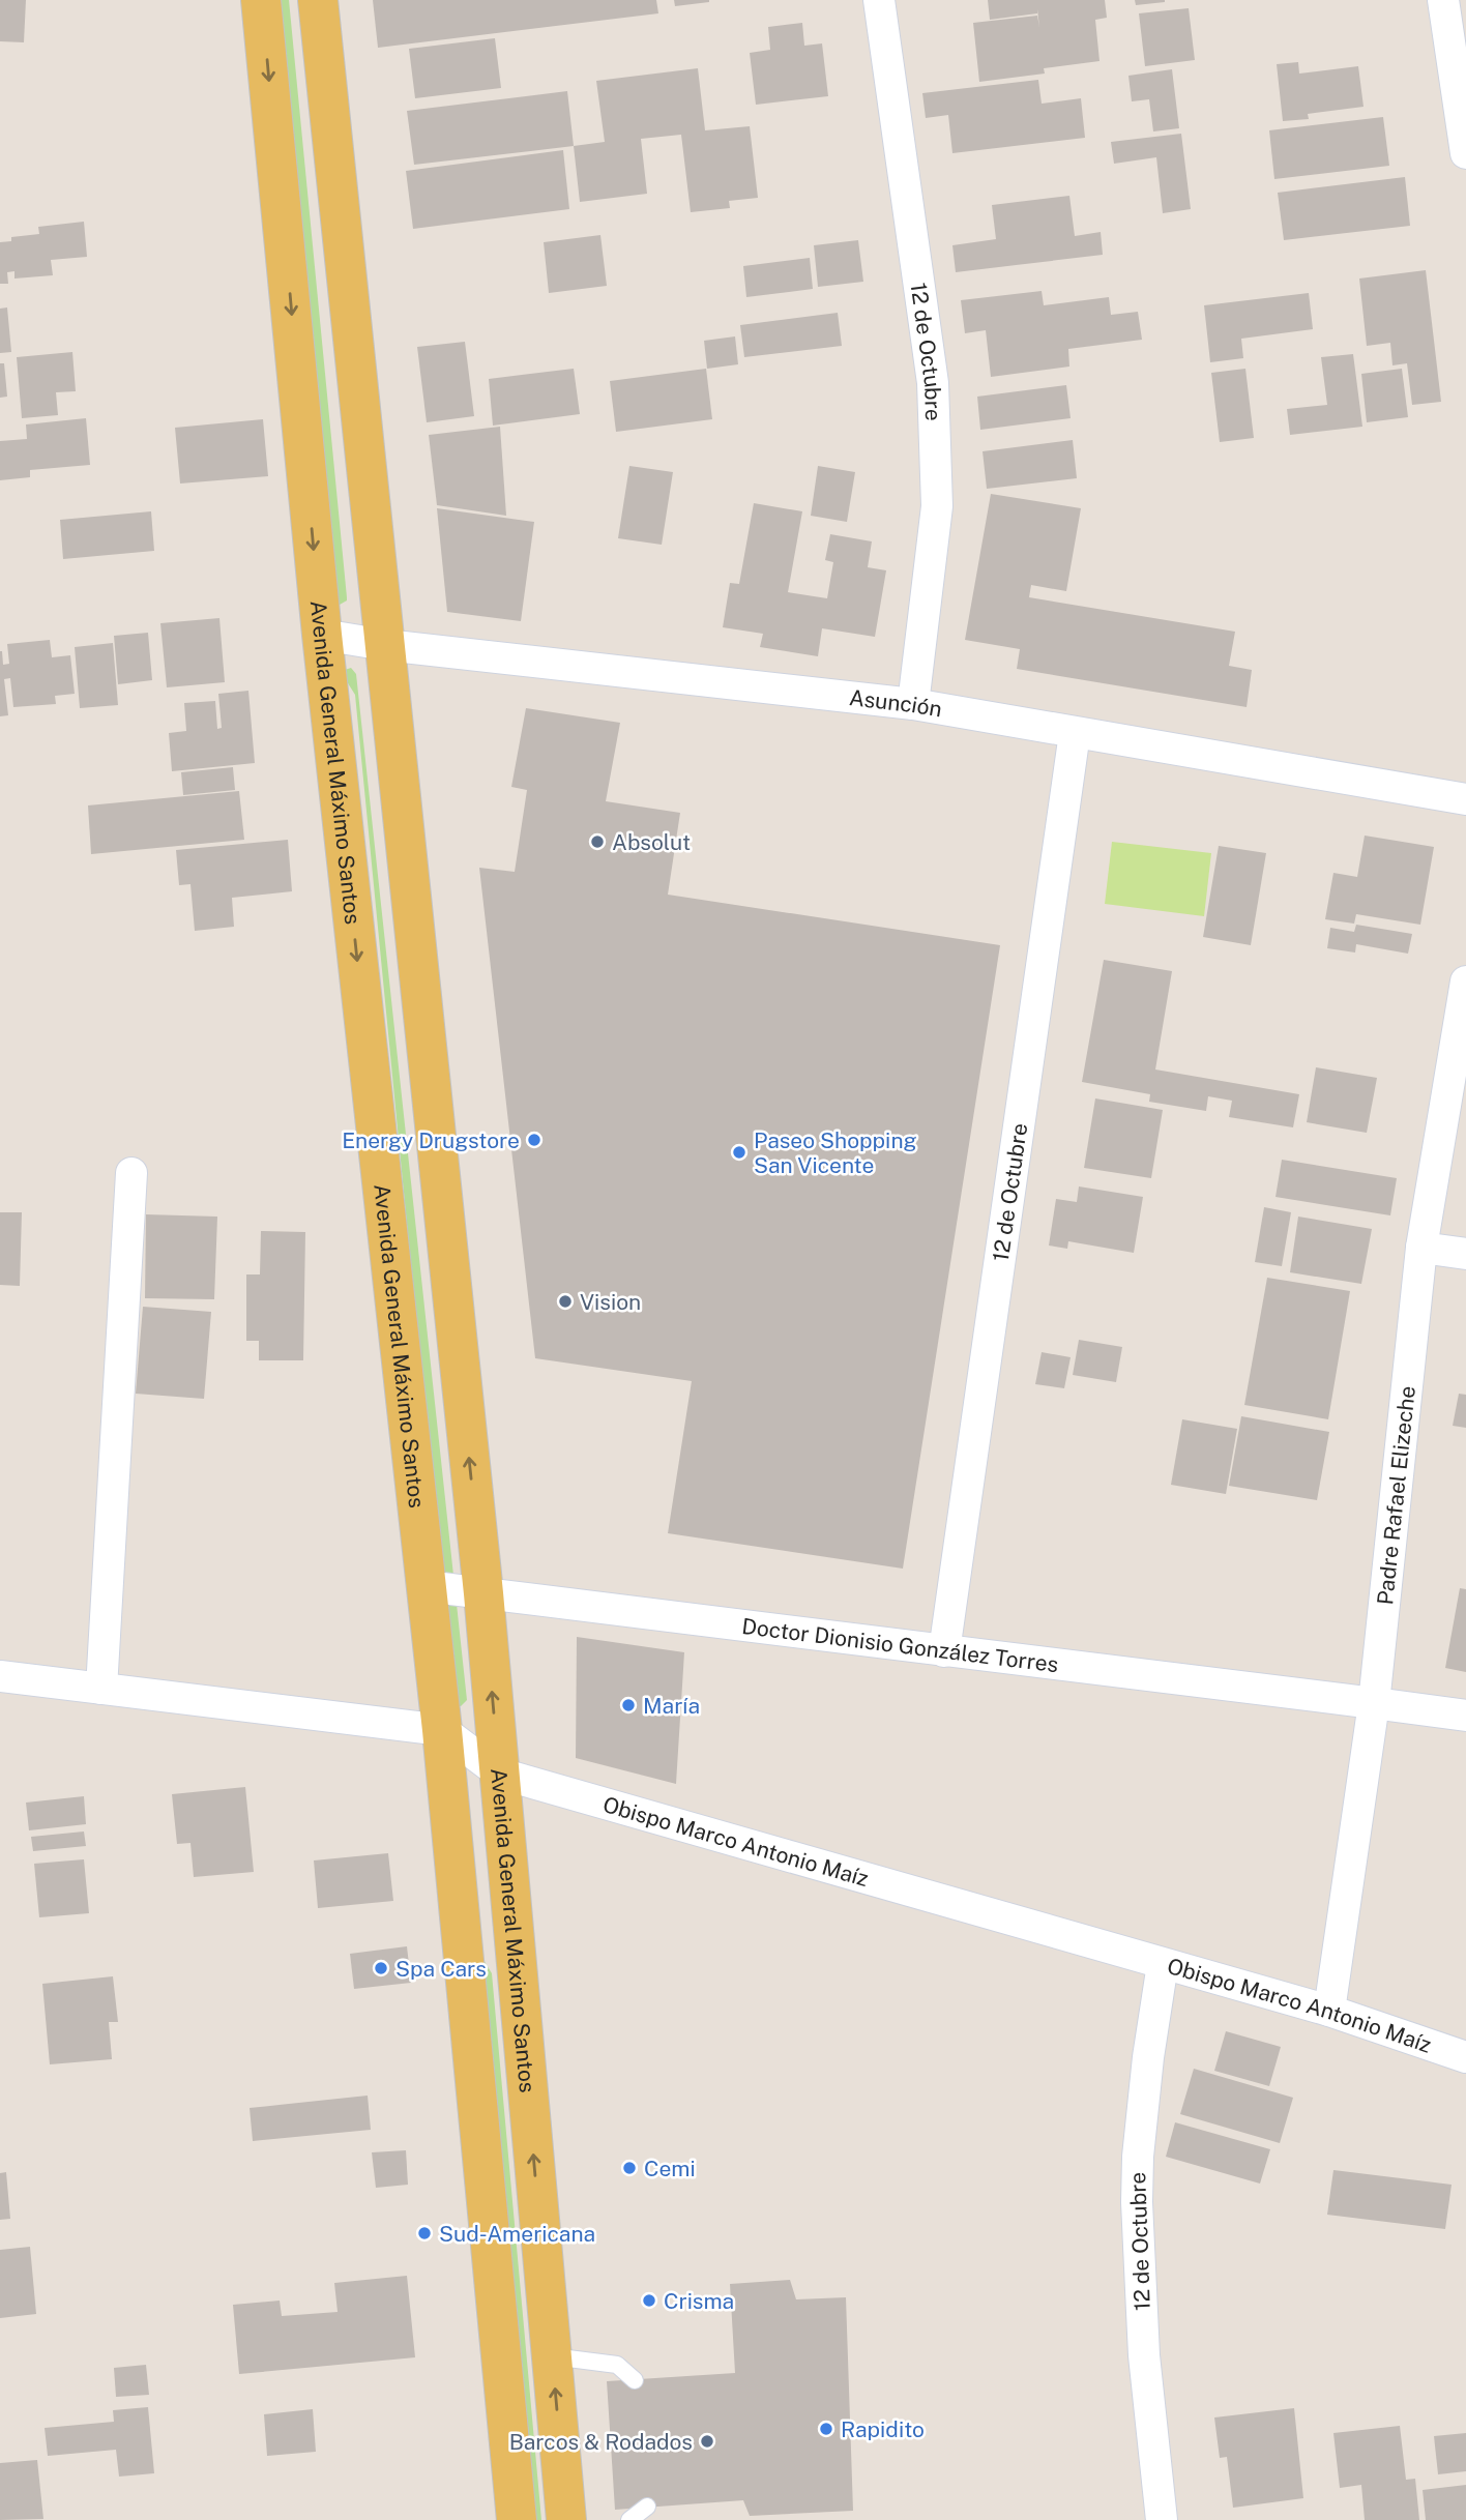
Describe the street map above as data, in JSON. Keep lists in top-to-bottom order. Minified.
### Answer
{"streets":{"main road":["Avenida General Máximo Santos"],"street":["12 de Octubre","Asunción","Padre Rafael Elizeche","Doctor Dionisio González Torres","Obispo Marco Antonio Maíz"]},"crossings":[["12 de Octubre","Asunción"],["12 de Octubre","Doctor Dionisio González Torres"],["12 de Octubre","Obispo Marco Antonio Maíz"],["Asunción","Avenida General Máximo Santos"],["Avenida General Máximo Santos","Doctor Dionisio González Torres"],["Avenida General Máximo Santos","Obispo Marco Antonio Maíz"],["Padre Rafael Elizeche","Doctor Dionisio González Torres"],["Padre Rafael Elizeche","Obispo Marco Antonio Maíz"]],"places":["Absolut","Energy Drugstore","Paseo Shopping San Vicente","Vision","María","Spa Cars","Cemi","Sud-Americana","Crisma","Rapidito","Barcos & Rodados"]}
